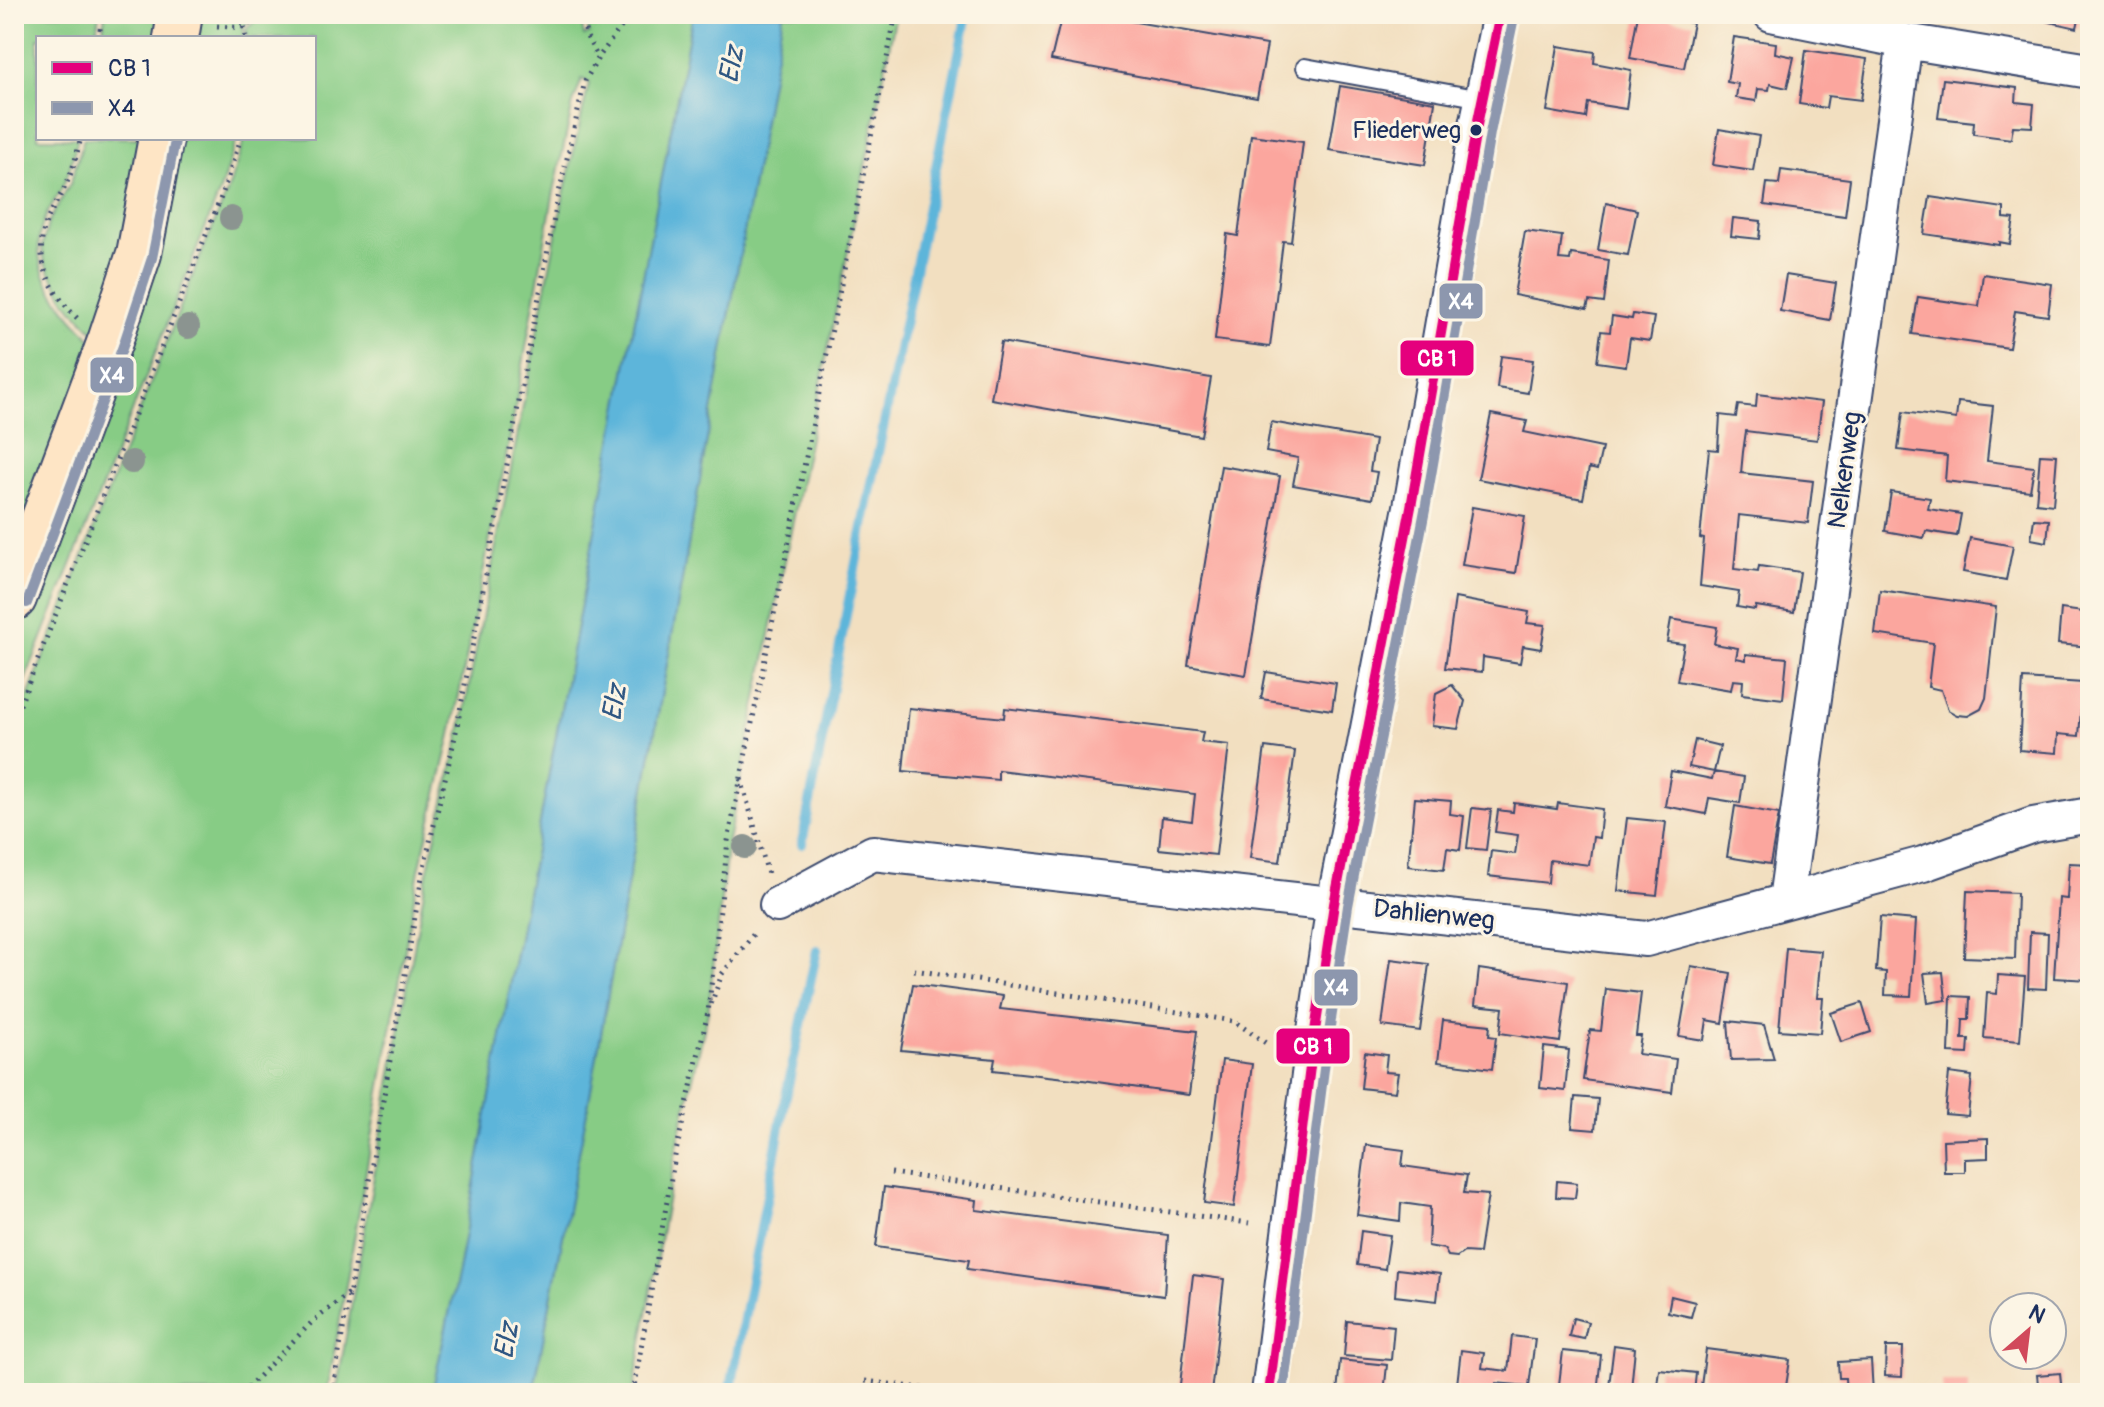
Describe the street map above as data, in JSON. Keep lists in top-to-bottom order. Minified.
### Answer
{"streets":{"street":["Nelkenweg","Dahlienweg"]},"crossings":[["Nelkenweg","Dahlienweg"]],"water":["Elz"],"places":["Fliederweg"],"lines":["transit line X4"],"legend":["CB 1","X4"],"north":"top right"}
